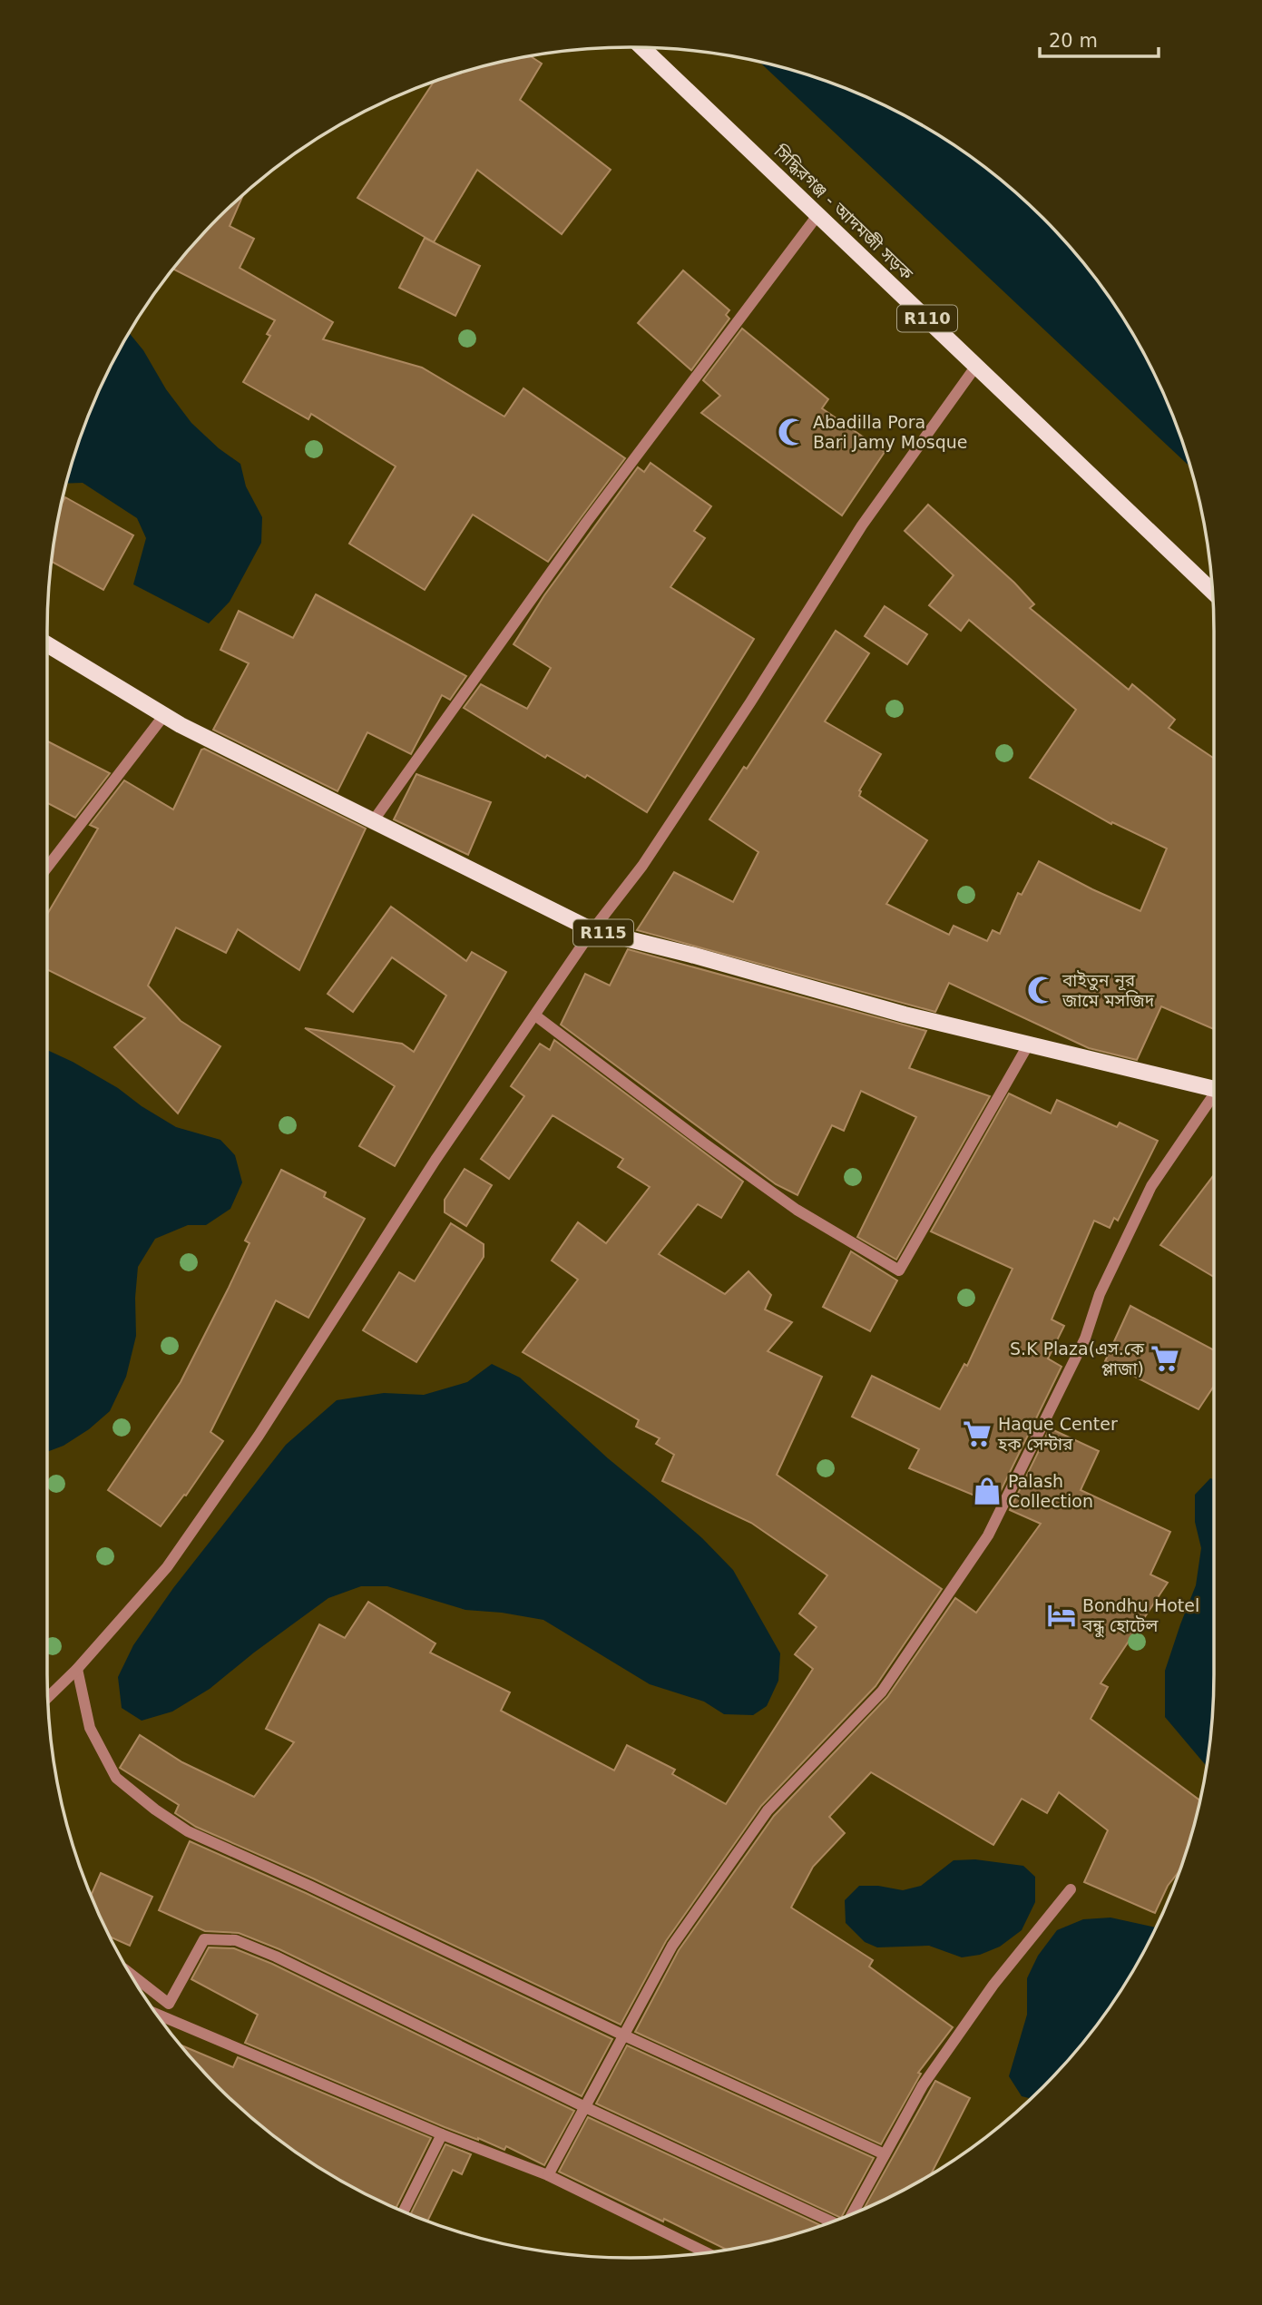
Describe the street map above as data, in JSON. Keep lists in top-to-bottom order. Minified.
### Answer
{"streets":{"main road":["সিদ্ধিরগঞ্জ - আদমজী সড়ক","R110","R115"]},"places":{"mosque":["Abadilla Pora Bari Jamy Mosque","বাইতুন নূর জামে মসজিদ"],"supermarket":["S.K Plaza(এস.কে প্লাজা)","Haque Center হক সেন্টার"],"shop":["Palash Collection"],"hotel":["Bondhu Hotel বন্ধু হোটেল"]},"scale_bar":"20 m"}
